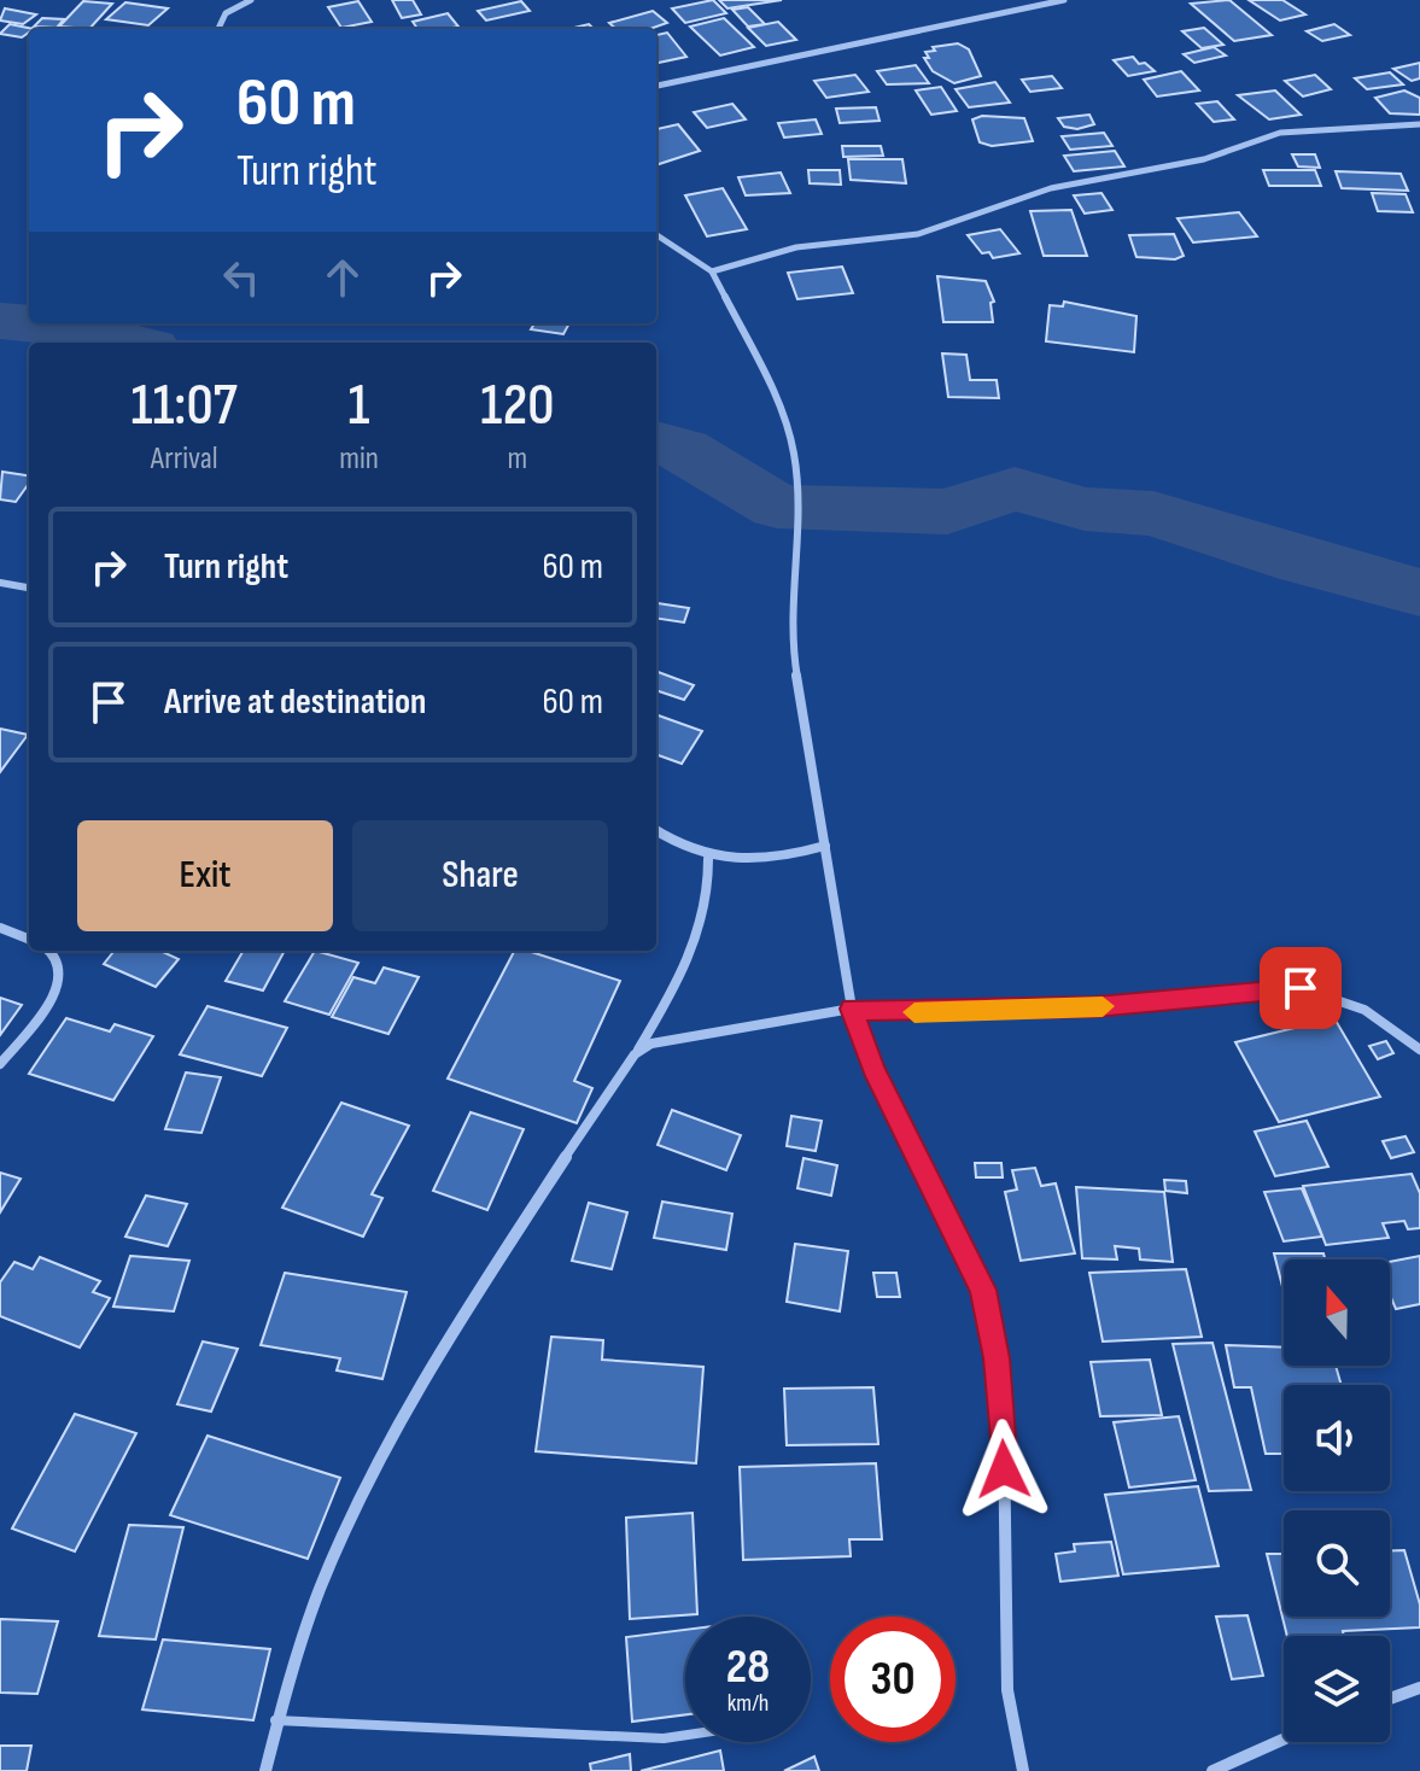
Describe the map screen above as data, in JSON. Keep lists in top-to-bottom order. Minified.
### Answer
{"north":"top","page":{"turn":["60 m","Turn right"],"eta":["11:07","Arrival","1","min","120","m"],"list":[{"name":"Turn right","value":"60 m"},{"name":"Arrive at destination","value":"60 m"}],"buttons":["Exit","Share"],"speed":"28 km/h","limit":"30"}}
